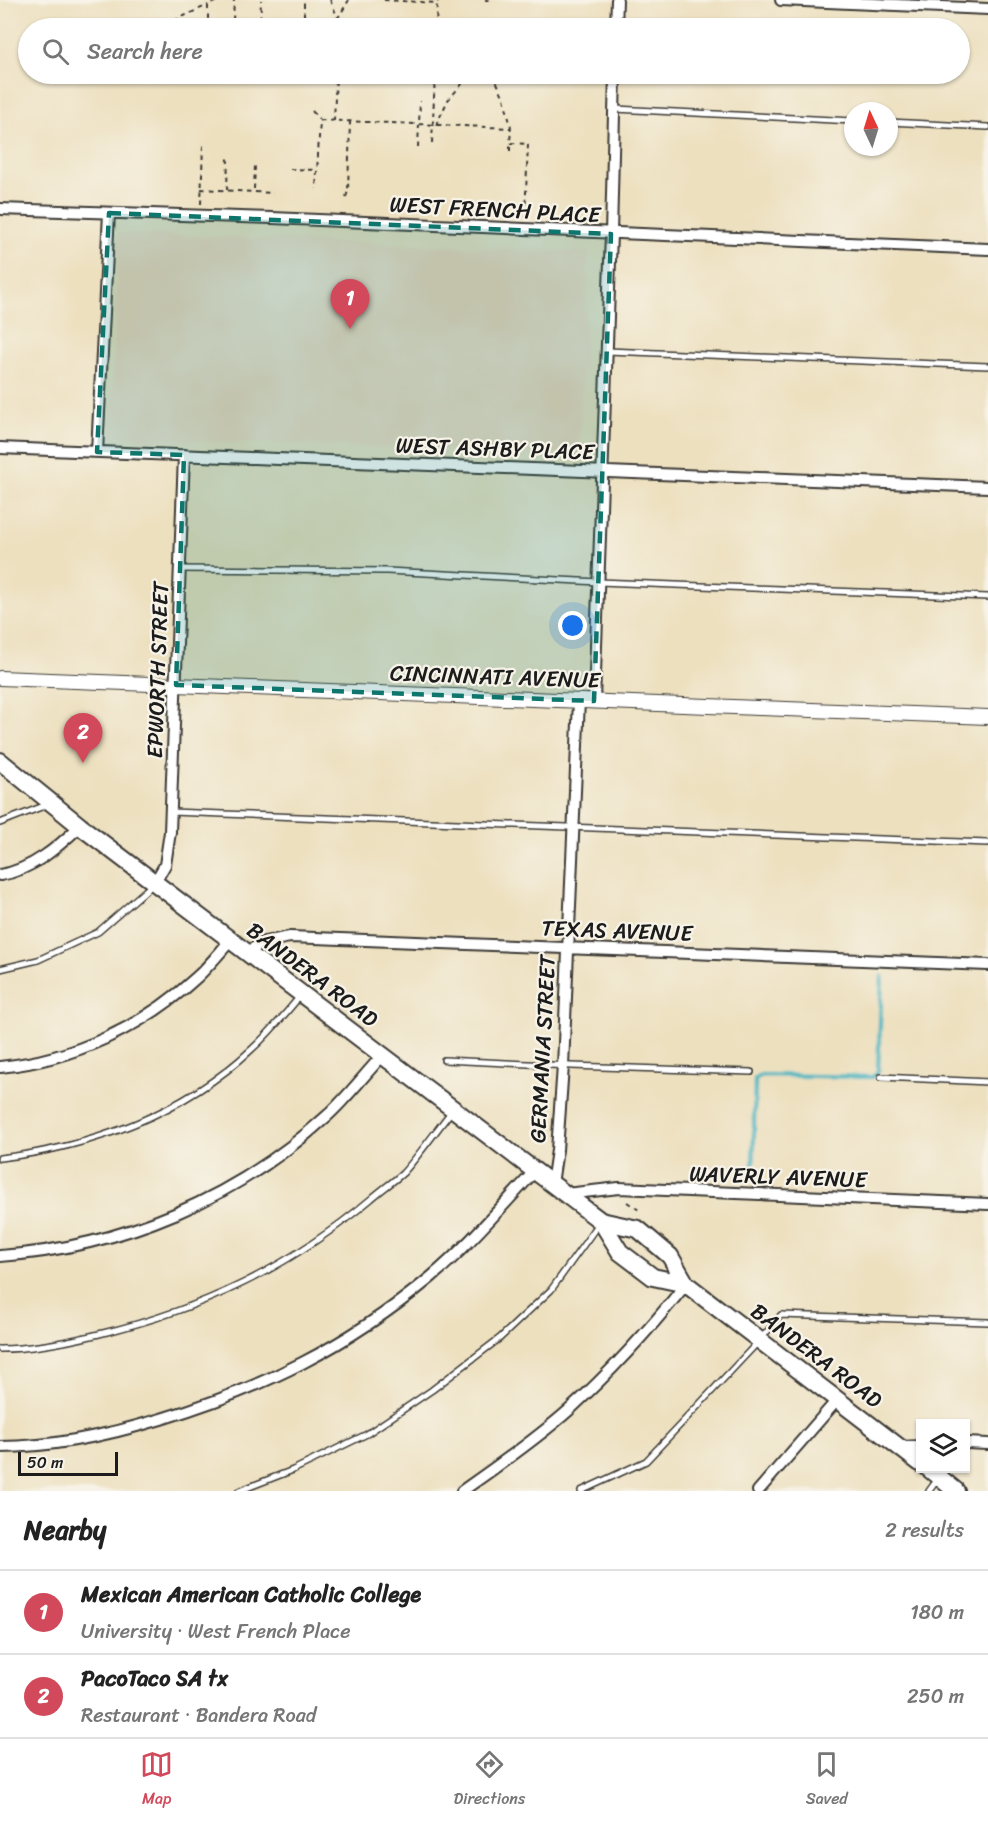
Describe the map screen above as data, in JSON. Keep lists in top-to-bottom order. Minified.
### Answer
{"streets":{"main road":["BANDERA ROAD"],"street":["WEST FRENCH PLACE","WEST ASHBY PLACE","EPWORTH STREET","CINCINNATI AVENUE","TEXAS AVENUE","GERMANIA STREET","WAVERLY AVENUE"]},"crossings":[["WEST ASHBY PLACE","EPWORTH STREET"],["EPWORTH STREET","CINCINNATI AVENUE"],["EPWORTH STREET","BANDERA ROAD"],["CINCINNATI AVENUE","GERMANIA STREET"],["TEXAS AVENUE","BANDERA ROAD"],["TEXAS AVENUE","GERMANIA STREET"],["BANDERA ROAD","GERMANIA STREET"],["BANDERA ROAD","WAVERLY AVENUE"]],"scale_bar":"50 m","north":"top","page":{"search":"Search here","pins":["1","2"],"scale":"50 m","heading":["Nearby","2 results"],"list":[{"mark":"1","name":"Mexican American Catholic College","note":"University · West French Place","value":"180 m"},{"mark":"2","name":"PacoTaco SA tx","note":"Restaurant · Bandera Road","value":"250 m"}],"nav":["Map","Directions","Saved"]}}
